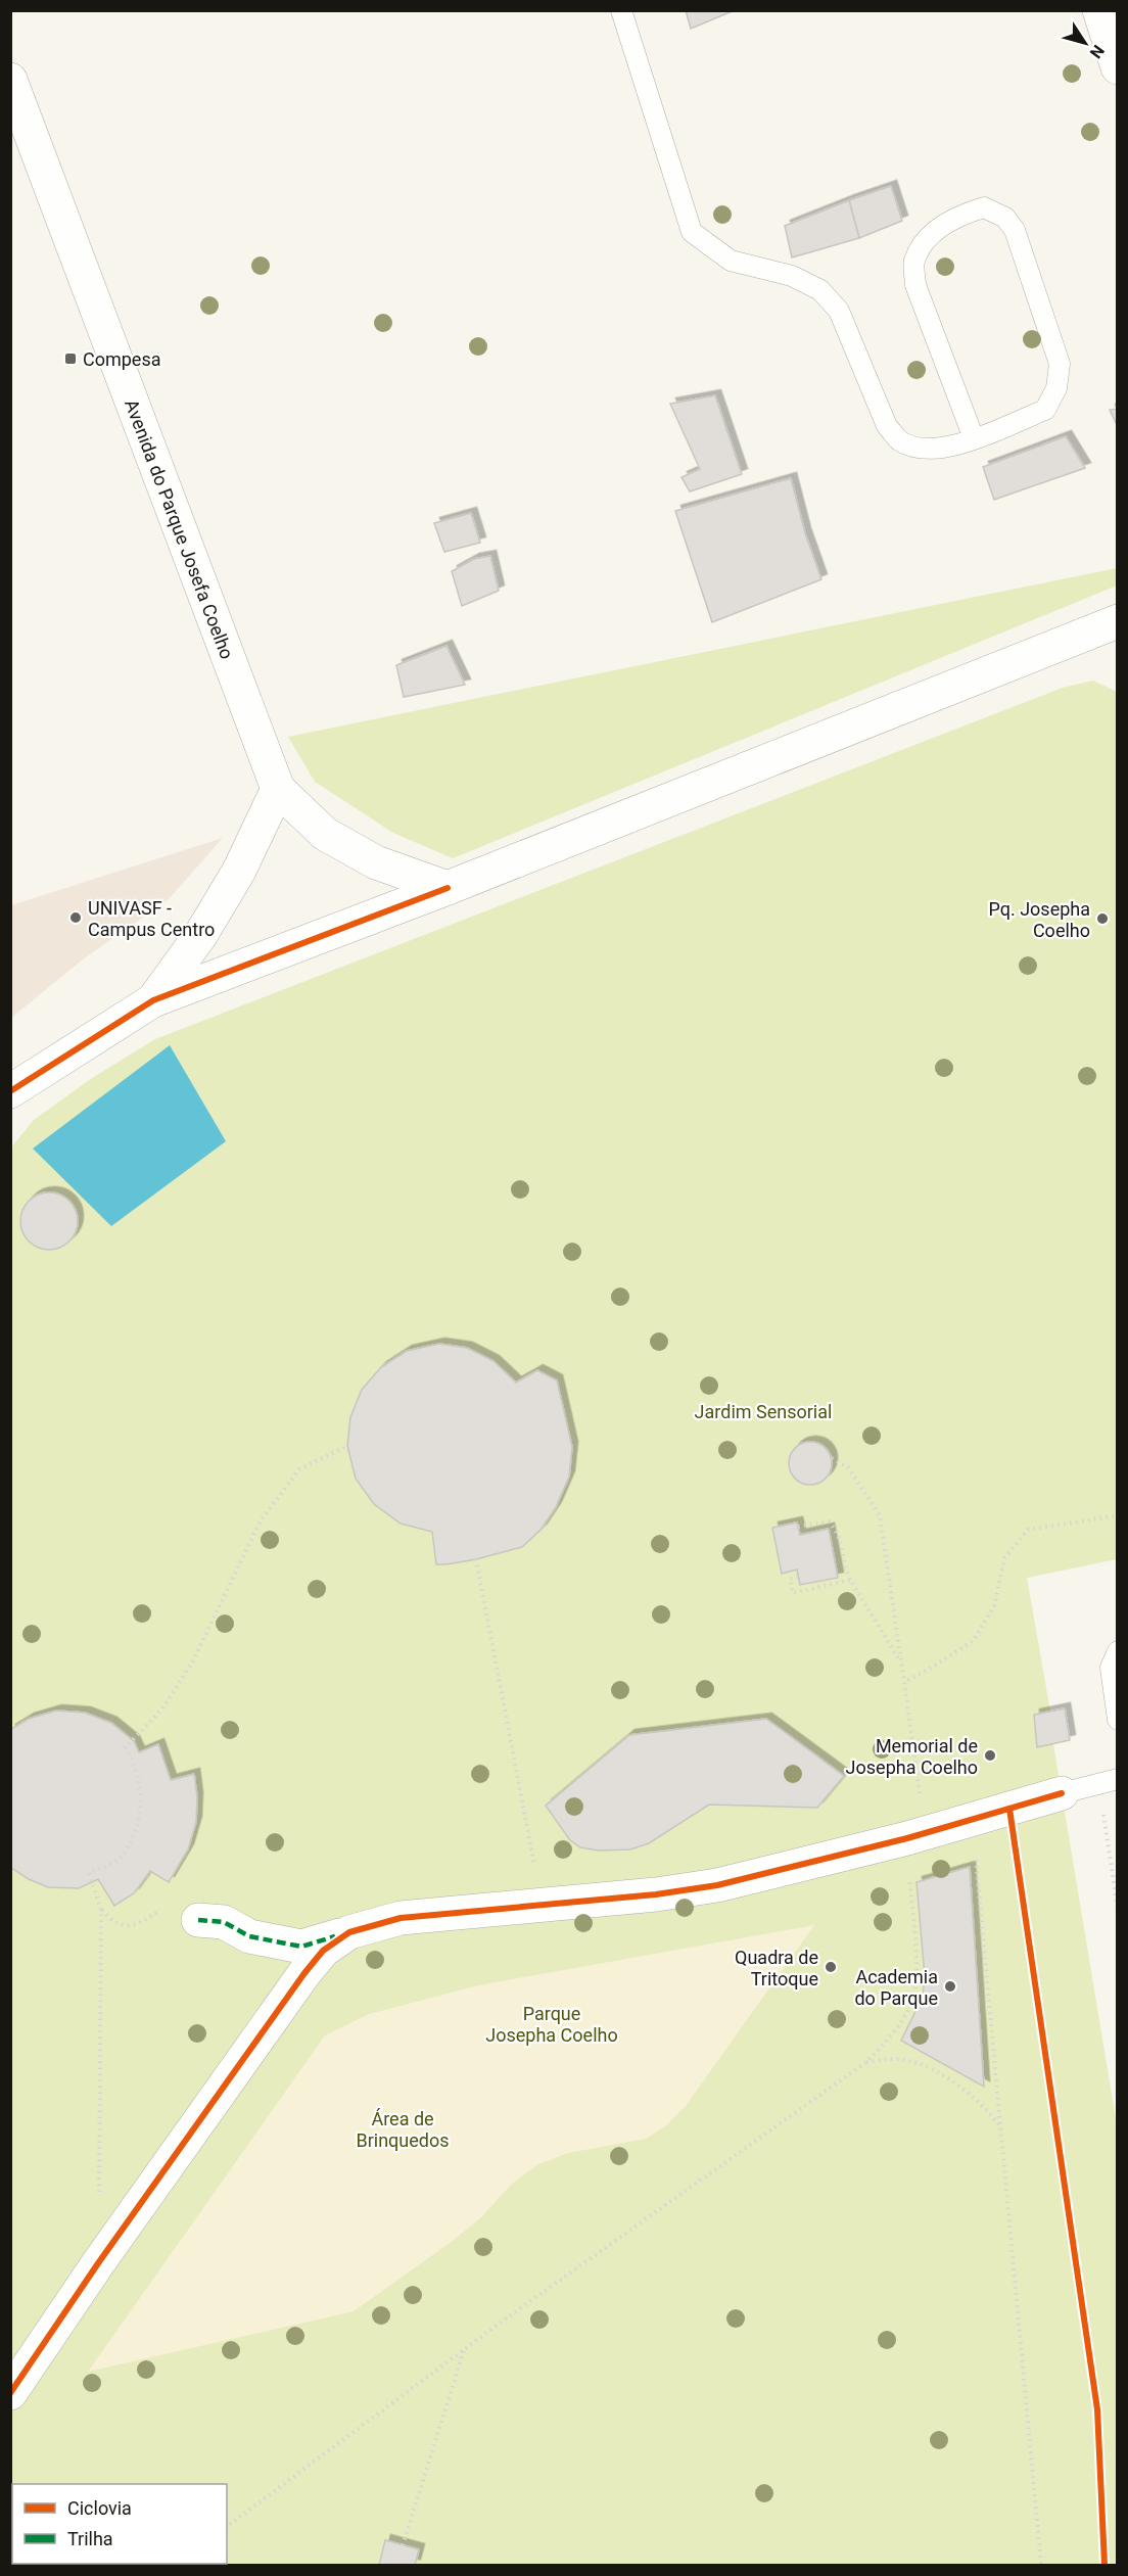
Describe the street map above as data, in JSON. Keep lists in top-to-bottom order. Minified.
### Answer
{"streets":{"main road":["Avenida do Parque Josefa Coelho"]},"parks":["Jardim Sensorial","Parque Josepha Coelho","Área de Brinquedos"],"places":{"transit":["Compesa"],"other":["UNIVASF - Campus Centro","Pq. Josepha Coelho","Memorial de Josepha Coelho","Quadra de Tritoque","Academia do Parque"]},"legend":["Ciclovia","Trilha"],"north":"bottom right"}
